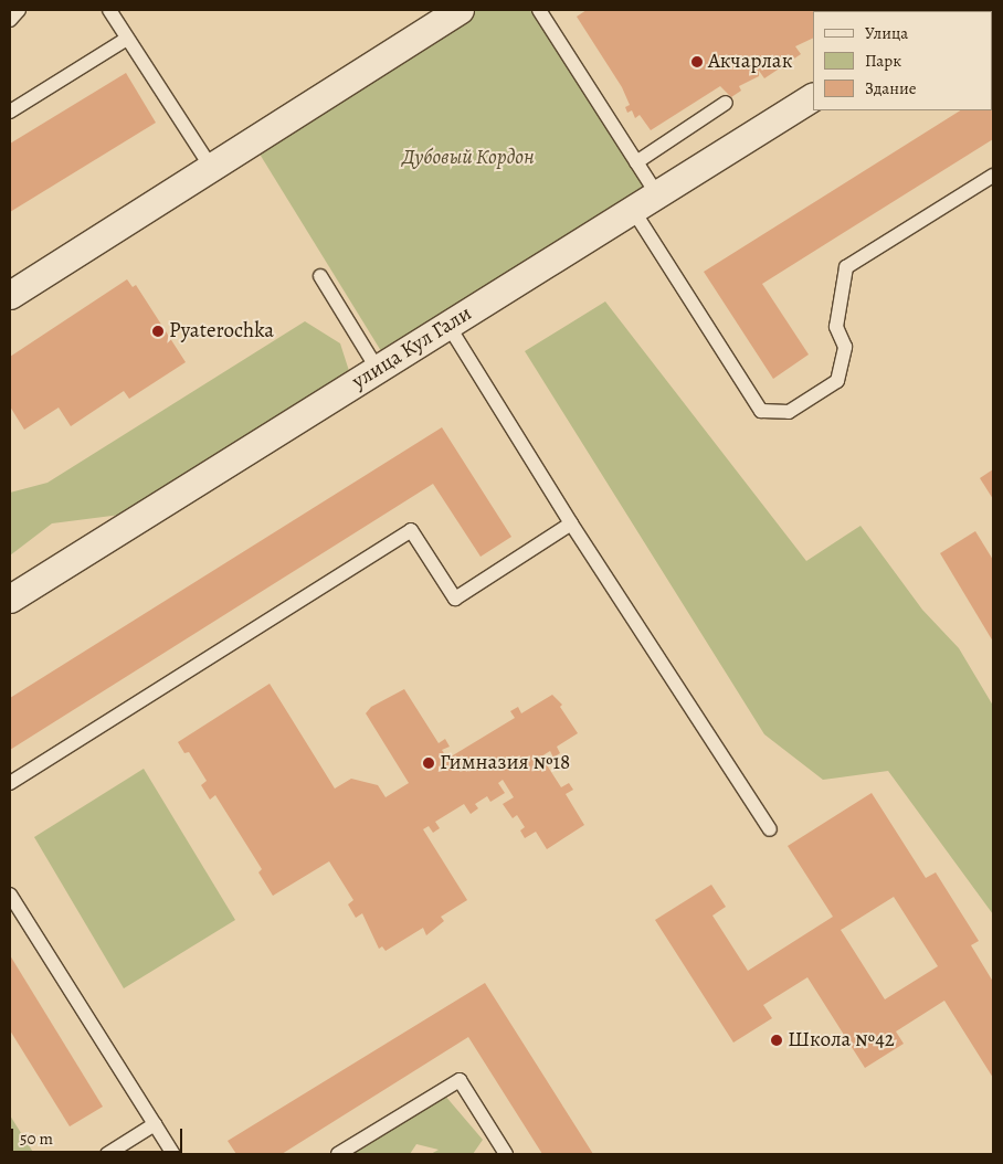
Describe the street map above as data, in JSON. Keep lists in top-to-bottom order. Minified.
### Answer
{"streets":{"street":["улица Кул Гали"]},"parks":["Дубовый Кордон"],"places":["Акчарлак","Pyaterochka","Гимназия №18","Школа №42"],"legend":["Улица","Парк","Здание"],"scale_bar":"50 m"}
